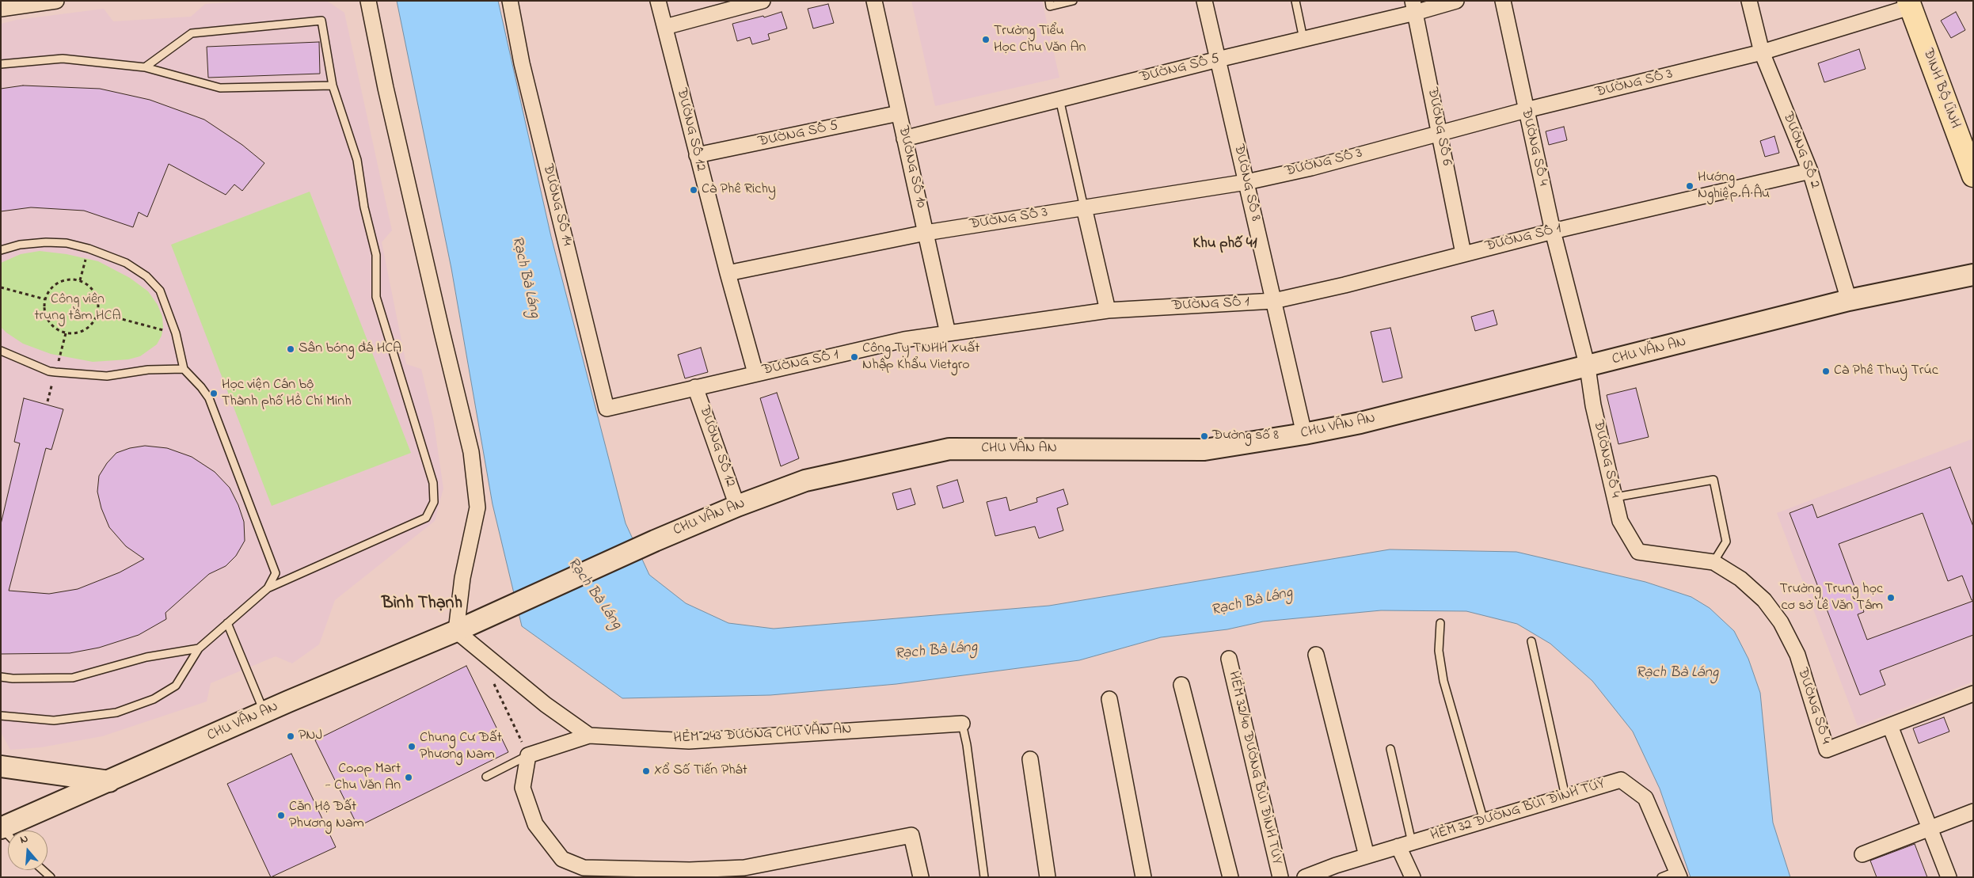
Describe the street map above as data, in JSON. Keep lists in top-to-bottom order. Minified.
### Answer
{"streets":{"main road":["ĐINH BỘ LĨNH"],"street":["ĐƯỜNG SỐ 5","ĐƯỜNG SỐ 3","ĐƯỜNG SỐ 6","ĐƯỜNG SỐ 12","ĐƯỜNG SỐ 4","ĐƯỜNG SỐ 2","ĐƯỜNG SỐ 10","ĐƯỜNG SỐ 8","ĐƯỜNG SỐ 14","ĐƯỜNG SỐ 1","CHU VĂN AN","HẺM 243 ĐƯỜNG CHU VĂN AN","HẺM 32/40 ĐƯỜNG BÙI ĐÌNH TÚY","HẺM 32 ĐƯỜNG BÙI ĐÌNH TÚY"]},"crossings":[["ĐƯỜNG SỐ 5","ĐƯỜNG SỐ 6"],["ĐƯỜNG SỐ 5","ĐƯỜNG SỐ 12"],["ĐƯỜNG SỐ 5","ĐƯỜNG SỐ 10"],["ĐƯỜNG SỐ 5","ĐƯỜNG SỐ 8"],["ĐƯỜNG SỐ 3","ĐINH BỘ LĨNH"],["ĐƯỜNG SỐ 3","ĐƯỜNG SỐ 6"],["ĐƯỜNG SỐ 3","ĐƯỜNG SỐ 12"],["ĐƯỜNG SỐ 3","ĐƯỜNG SỐ 4"],["ĐƯỜNG SỐ 3","ĐƯỜNG SỐ 2"],["ĐƯỜNG SỐ 3","ĐƯỜNG SỐ 10"],["ĐƯỜNG SỐ 3","ĐƯỜNG SỐ 8"],["ĐƯỜNG SỐ 6","ĐƯỜNG SỐ 1"],["ĐƯỜNG SỐ 12","ĐƯỜNG SỐ 1"],["ĐƯỜNG SỐ 12","CHU VĂN AN"],["ĐƯỜNG SỐ 4","ĐƯỜNG SỐ 1"],["ĐƯỜNG SỐ 4","CHU VĂN AN"],["ĐƯỜNG SỐ 2","ĐƯỜNG SỐ 1"],["ĐƯỜNG SỐ 2","CHU VĂN AN"],["ĐƯỜNG SỐ 10","ĐƯỜNG SỐ 1"],["ĐƯỜNG SỐ 8","ĐƯỜNG SỐ 1"],["ĐƯỜNG SỐ 8","CHU VĂN AN"],["ĐƯỜNG SỐ 14","ĐƯỜNG SỐ 1"]],"districts":["Khu phố 41","Bình Thạnh"],"water":["Rạch Bà Láng"],"parks":["Công viên trung tâm HCA"],"places":["Trường Tiểu Học Chu Văn An","Hướng Nghiệp Á Âu","Cà Phê Richy","Sân bóng đá HCA","Công Ty TNHH Xuất Nhập Khẩu Vietgro","Cà Phê Thuỷ Trúc","Học viện Cán bộ Thành phố Hồ Chí Minh","Đường số 8","Trường Trung học cơ sở Lê Văn Tám","PNJ","Chung Cư Đất Phương Nam","Xổ Số Tiến Phát","Co.op Mart - Chu Văn An","Căn Hộ Đất Phương Nam"],"north":"top"}
